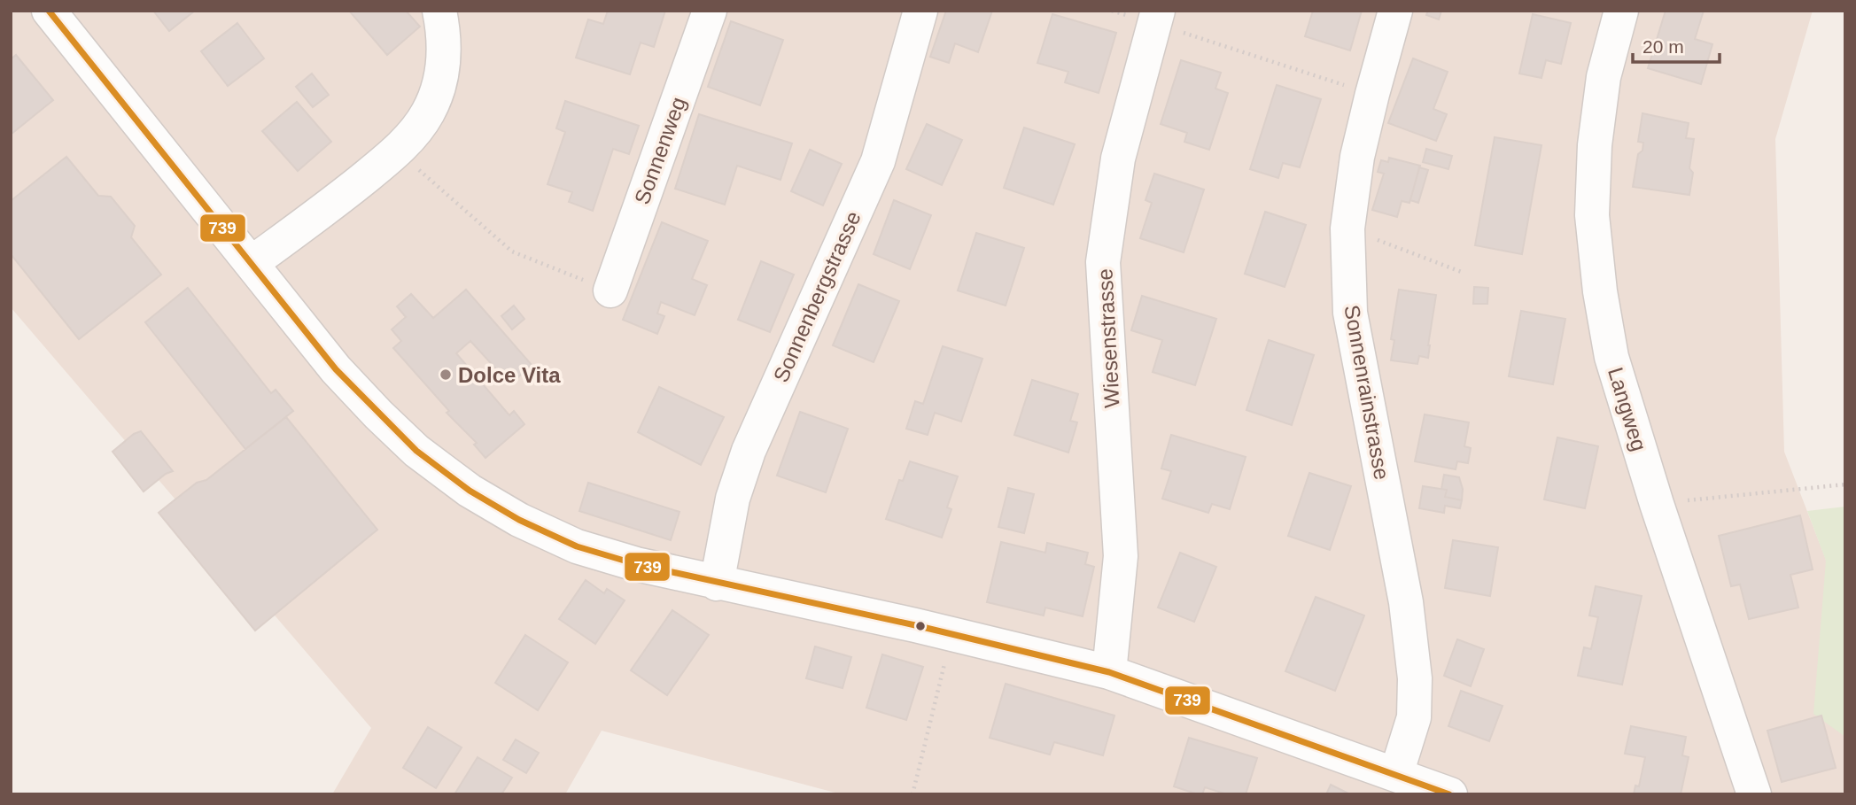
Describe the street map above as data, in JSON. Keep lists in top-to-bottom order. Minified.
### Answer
{"streets":{"street":["Sonnenweg","Sonnenbergstrasse","Wiesenstrasse","Sonnenrainstrasse","Langweg"]},"places":["Dolce Vita"],"lines":["transit line 739"],"scale_bar":"20 m"}
